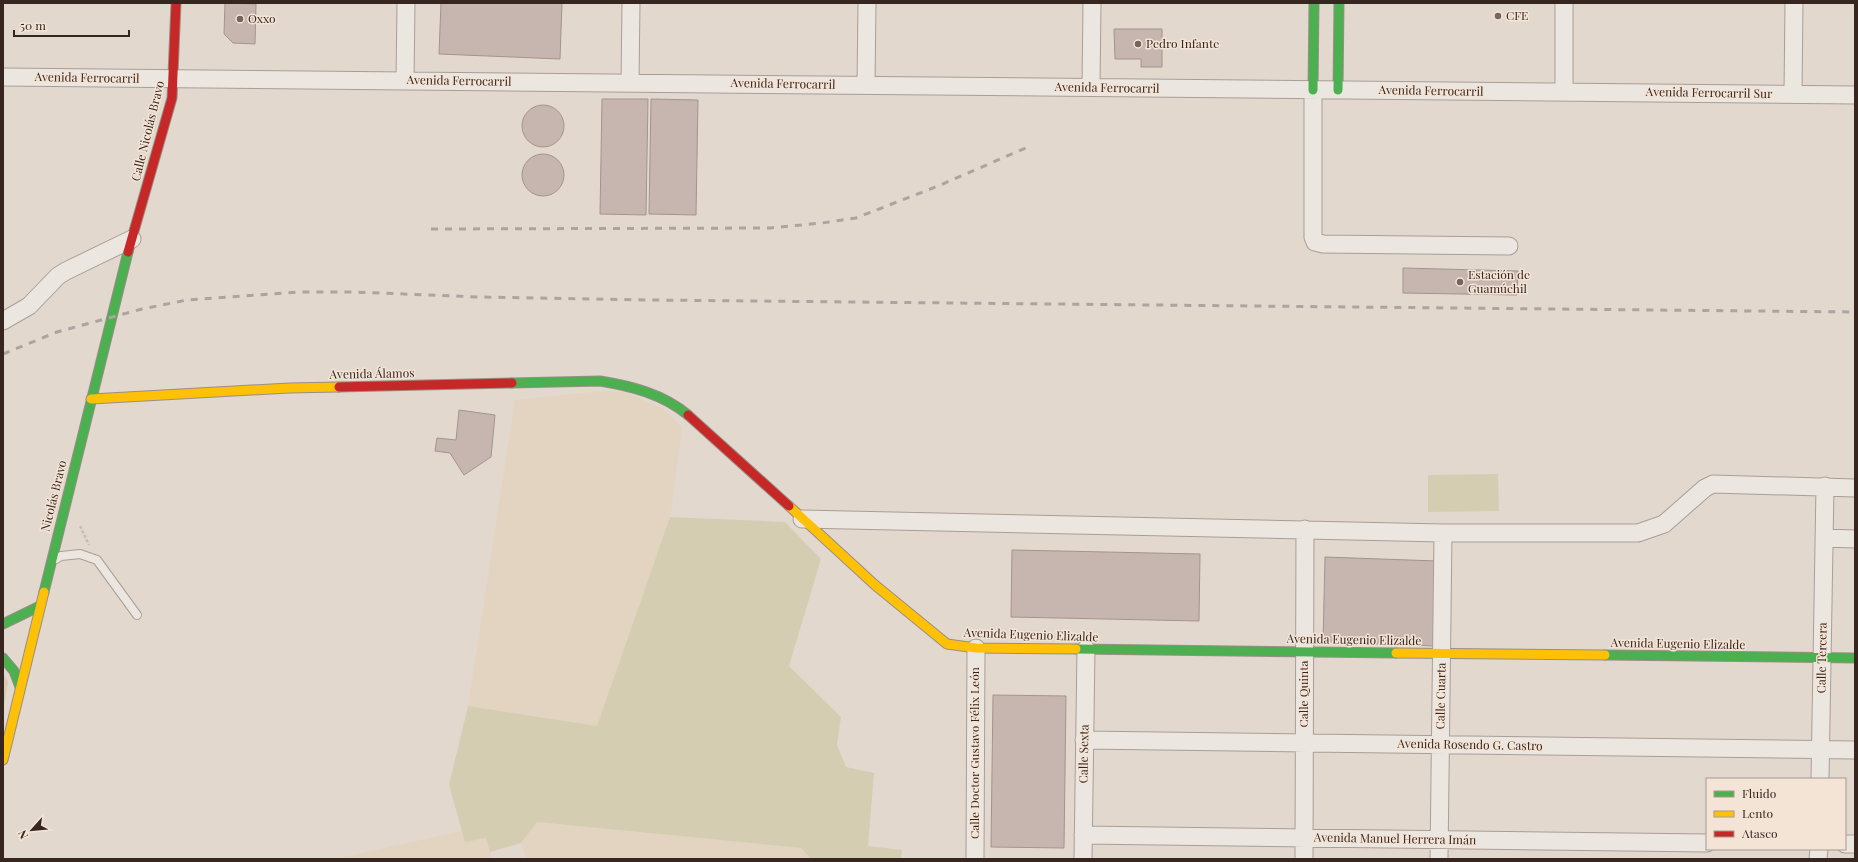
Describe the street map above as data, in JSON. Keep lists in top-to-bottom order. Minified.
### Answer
{"streets":{"street":["Avenida Ferrocarril","Avenida Ferrocarril Sur","Calle Nicolás Bravo","Avenida Álamos","Nicolás Bravo","Avenida Eugenio Elizalde","Calle Tercera","Calle Quinta","Calle Cuarta","Avenida Rosendo G. Castro","Calle Doctor Gustavo Félix León","Calle Sexta","Avenida Manuel Herrera Imán"]},"crossings":[["Avenida Ferrocarril","Avenida Ferrocarril Sur"],["Avenida Ferrocarril","Calle Nicolás Bravo"],["Calle Nicolás Bravo","Nicolás Bravo"],["Avenida Álamos","Nicolás Bravo"],["Avenida Álamos","Avenida Eugenio Elizalde"],["Avenida Eugenio Elizalde","Calle Tercera"],["Avenida Eugenio Elizalde","Calle Quinta"],["Avenida Eugenio Elizalde","Calle Cuarta"],["Avenida Eugenio Elizalde","Calle Doctor Gustavo Félix León"],["Avenida Eugenio Elizalde","Calle Sexta"],["Calle Tercera","Avenida Rosendo G. Castro"],["Calle Quinta","Avenida Rosendo G. Castro"],["Calle Quinta","Avenida Manuel Herrera Imán"],["Calle Cuarta","Avenida Rosendo G. Castro"],["Calle Cuarta","Avenida Manuel Herrera Imán"],["Avenida Rosendo G. Castro","Calle Sexta"],["Calle Sexta","Avenida Manuel Herrera Imán"]],"places":["CFE","Oxxo","Pedro Infante","Estación de Guamúchil"],"legend":["Fluido","Lento","Atasco"],"scale_bar":"50 m","north":"bottom left"}
